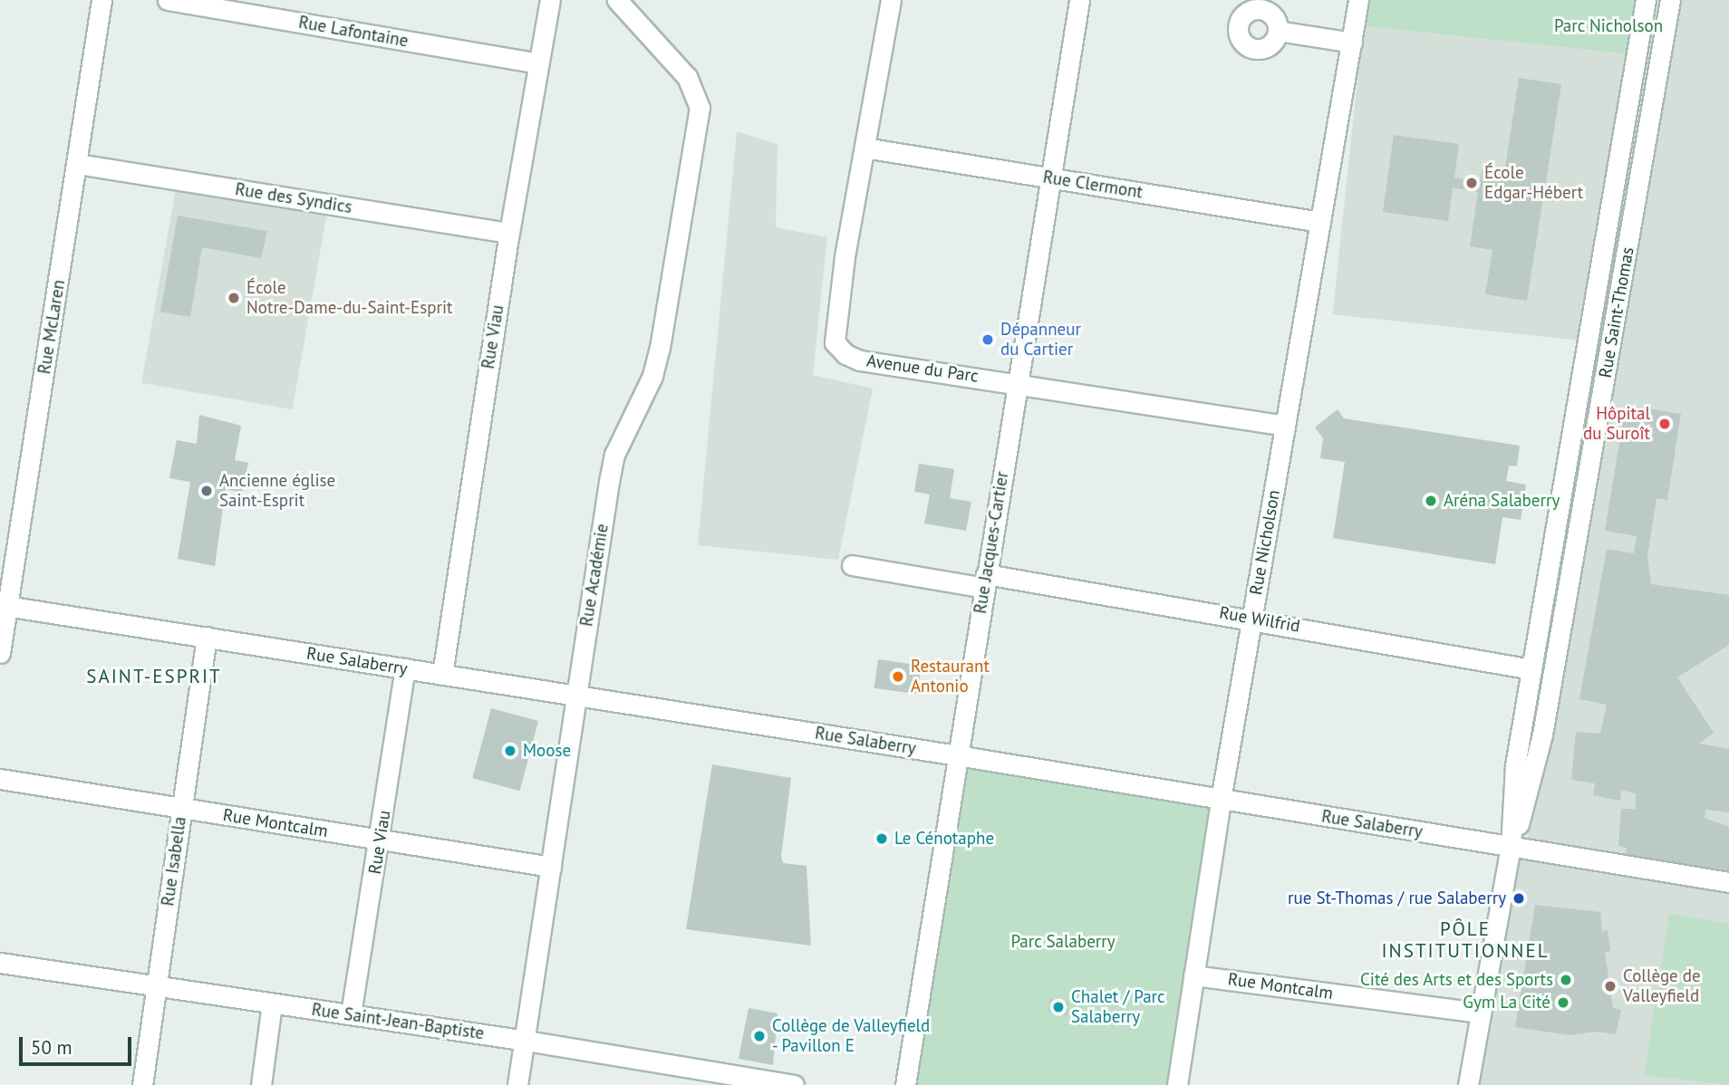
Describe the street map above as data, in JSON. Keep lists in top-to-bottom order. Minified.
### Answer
{"streets":{"street":["Rue Lafontaine","Rue Clermont","Rue des Syndics","Rue Saint-Thomas","Rue McLaren","Rue Viau","Avenue du Parc","Rue Jacques-Cartier","Rue Nicholson","Rue Académie","Rue Wilfrid","Rue Salaberry","Rue Montcalm","Rue Isabella","Rue Saint-Jean-Baptiste"]},"crossings":[["Rue Lafontaine","Rue Viau"],["Rue Clermont","Avenue du Parc"],["Rue Clermont","Rue Jacques-Cartier"],["Rue Clermont","Rue Nicholson"],["Rue des Syndics","Rue McLaren"],["Rue des Syndics","Rue Viau"],["Rue Saint-Thomas","Rue Wilfrid"],["Rue Saint-Thomas","Rue Salaberry"],["Rue Saint-Thomas","Rue Montcalm"],["Rue McLaren","Rue Salaberry"],["Rue Viau","Rue Salaberry"],["Rue Viau","Rue Montcalm"],["Rue Viau","Rue Saint-Jean-Baptiste"],["Avenue du Parc","Rue Jacques-Cartier"],["Avenue du Parc","Rue Nicholson"],["Rue Jacques-Cartier","Rue Wilfrid"],["Rue Jacques-Cartier","Rue Salaberry"],["Rue Nicholson","Rue Wilfrid"],["Rue Nicholson","Rue Salaberry"],["Rue Nicholson","Rue Montcalm"],["Rue Académie","Rue Salaberry"],["Rue Académie","Rue Montcalm"],["Rue Académie","Rue Saint-Jean-Baptiste"],["Rue Salaberry","Rue Isabella"],["Rue Montcalm","Rue Isabella"],["Rue Isabella","Rue Saint-Jean-Baptiste"]],"districts":["SAINT-ESPRIT","PÔLE INSTITUTIONNEL"],"parks":["Parc Nicholson","Parc Salaberry"],"places":["École Edgar-Hébert","École Notre-Dame-du-Saint-Esprit","Dépanneur du Cartier","Hôpital du Suroît","Ancienne église Saint-Esprit","Aréna Salaberry","Restaurant Antonio","Moose","Le Cénotaphe","rue St-Thomas / rue Salaberry","Cité des Arts et des Sports","Collège de Valleyfield","Gym La Cité","Chalet / Parc Salaberry","Collège de Valleyfield - Pavillon E"],"scale_bar":"50 m"}
